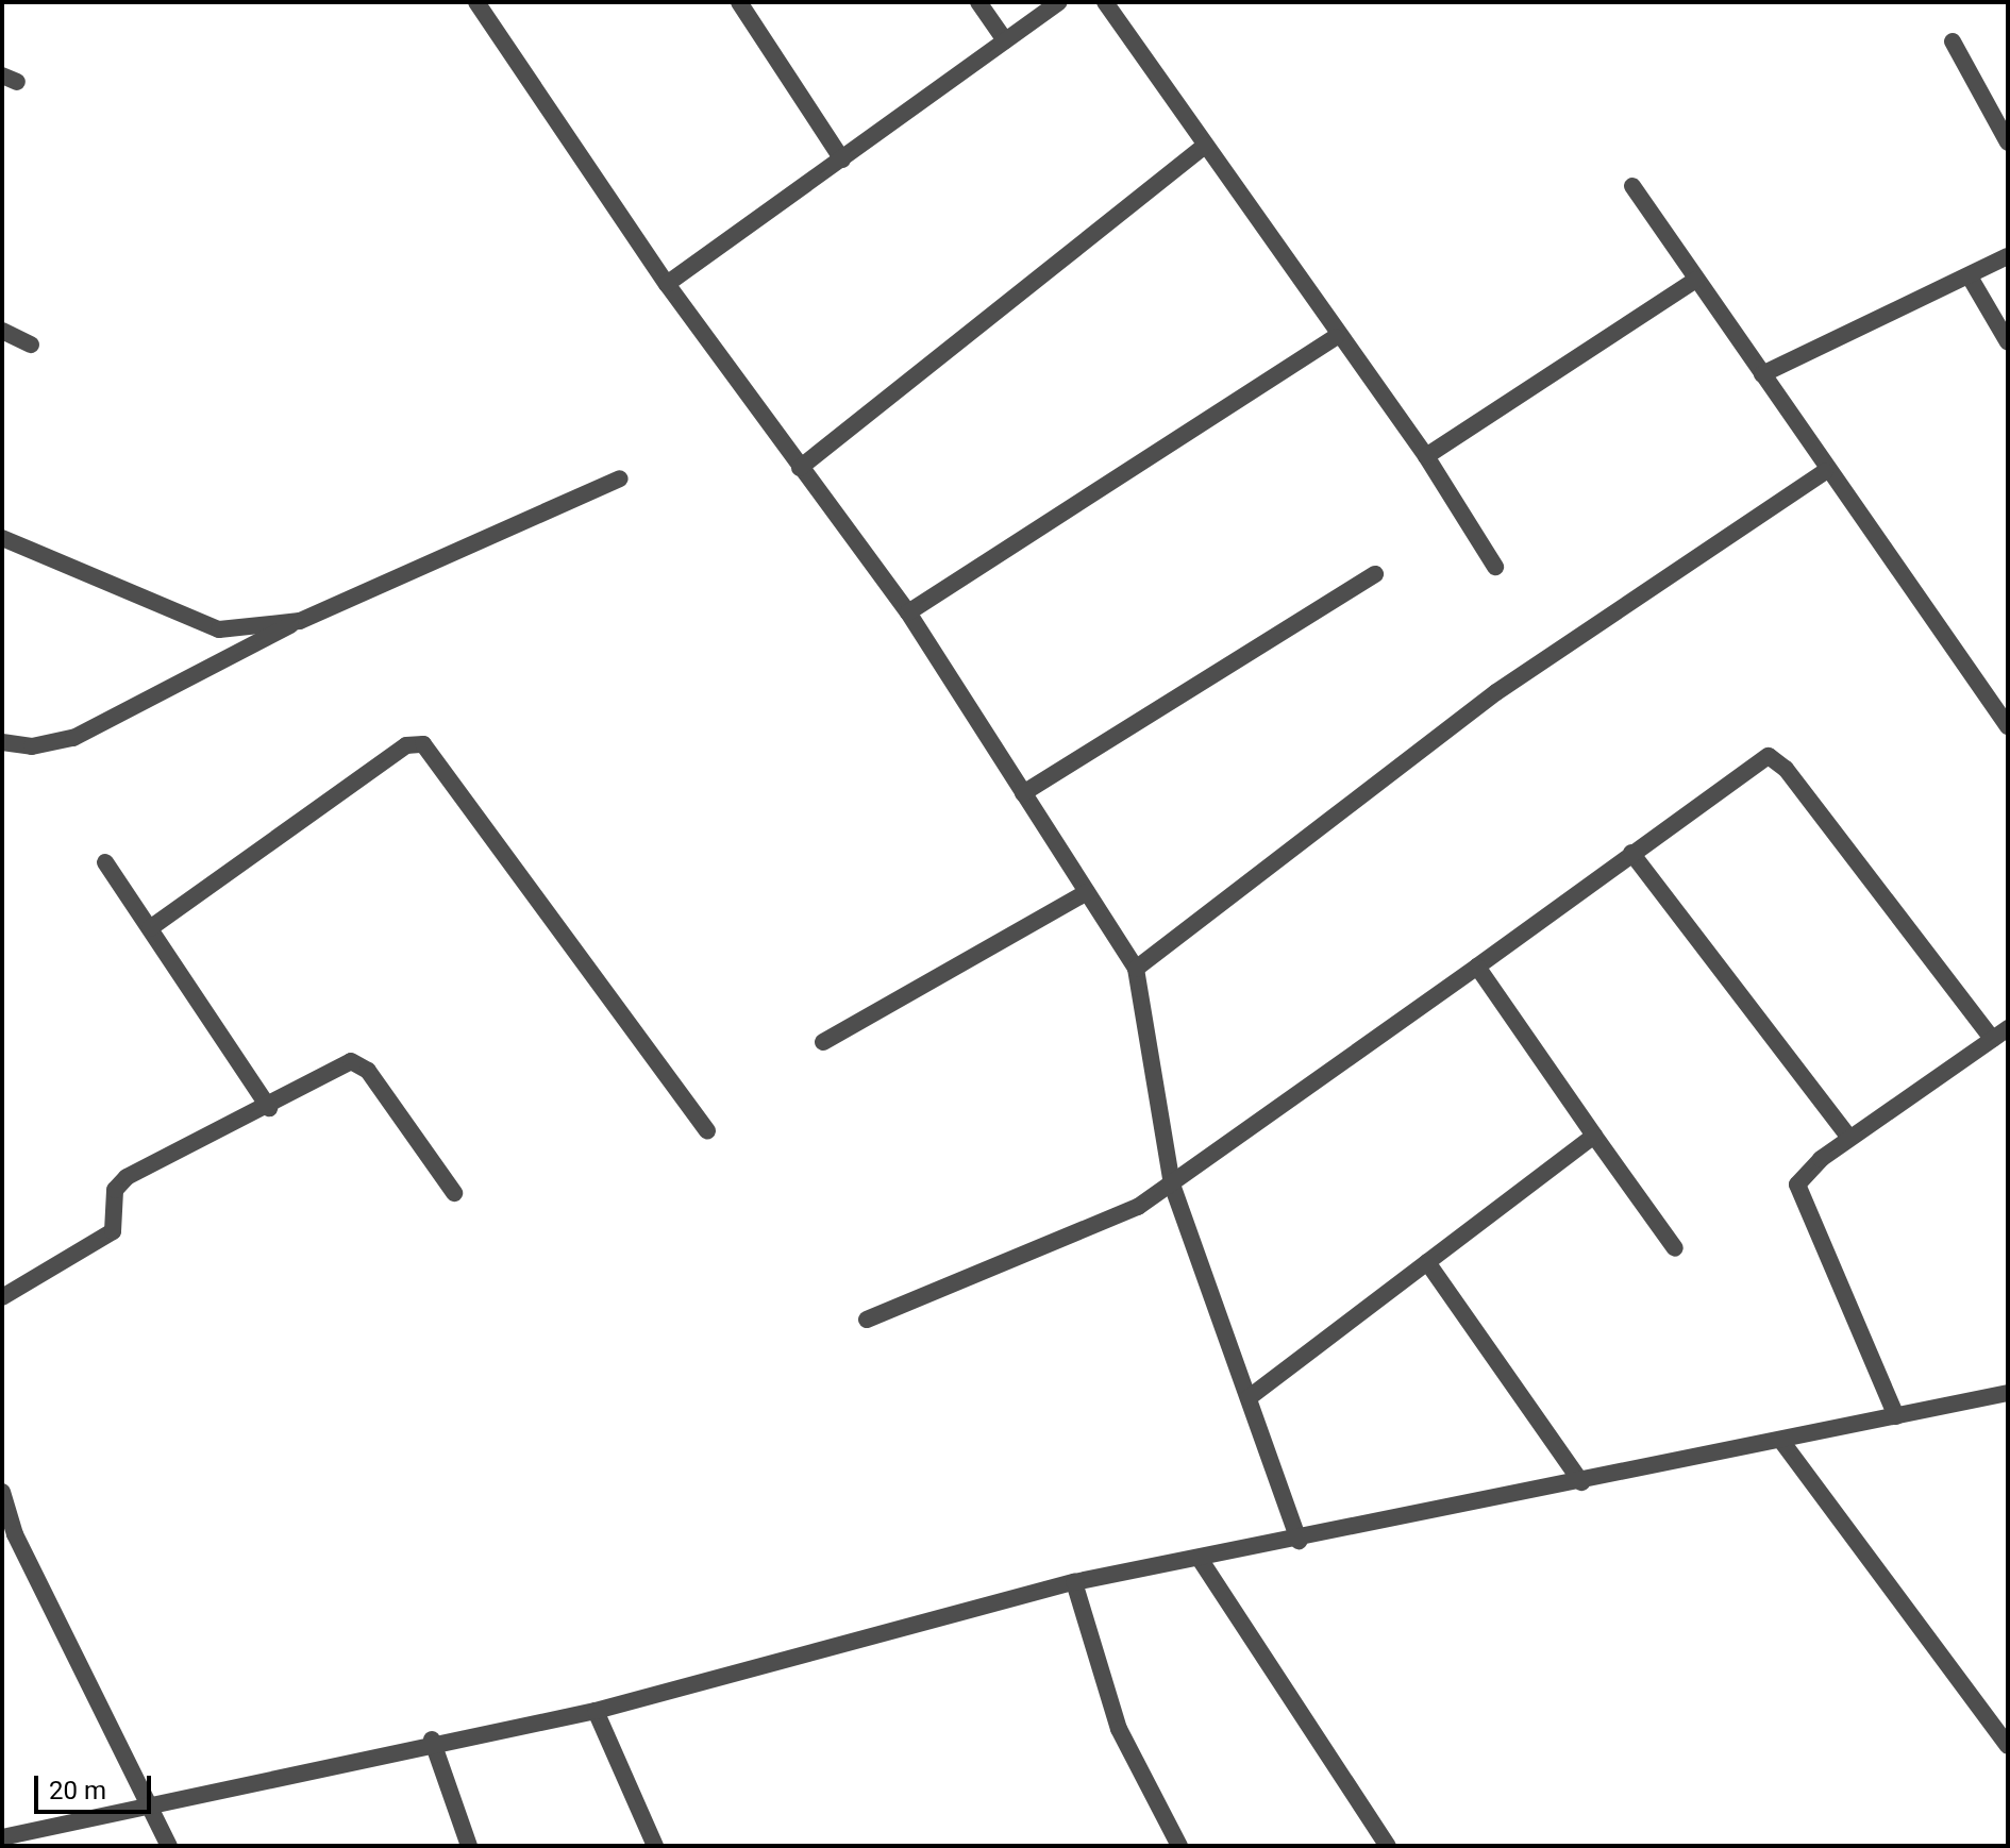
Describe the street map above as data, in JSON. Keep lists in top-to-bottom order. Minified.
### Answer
{"scale_bar":"20 m"}
